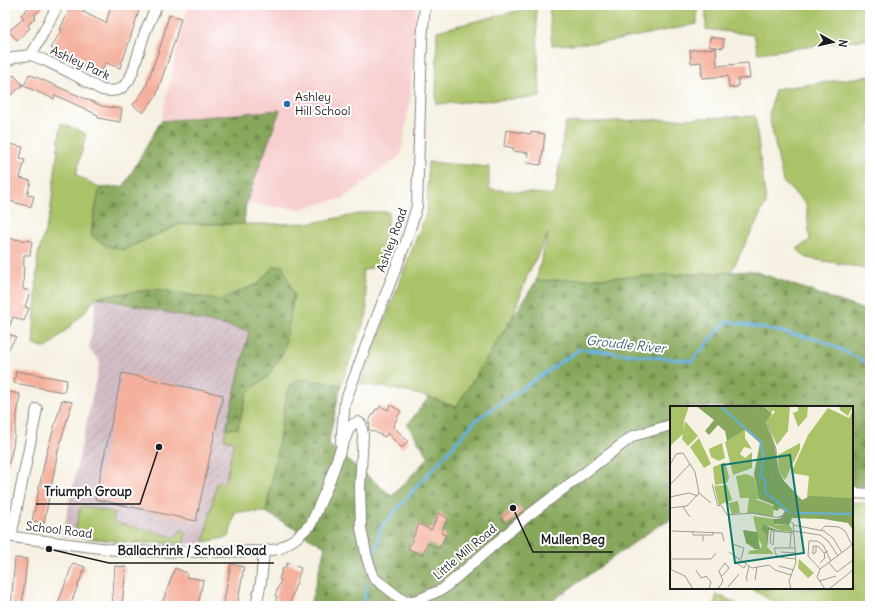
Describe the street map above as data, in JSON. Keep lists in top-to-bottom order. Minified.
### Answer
{"streets":{"street":["Ashley Park","Ashley Road","School Road","Little Mill Road"]},"crossings":[["Ashley Road","School Road"],["Ashley Road","Little Mill Road"],["School Road","Little Mill Road"]],"water":["Groudle River"],"places":["Ashley Hill School","Triumph Group","Mullen Beg","Ballachrink / School Road"],"north":"right"}
